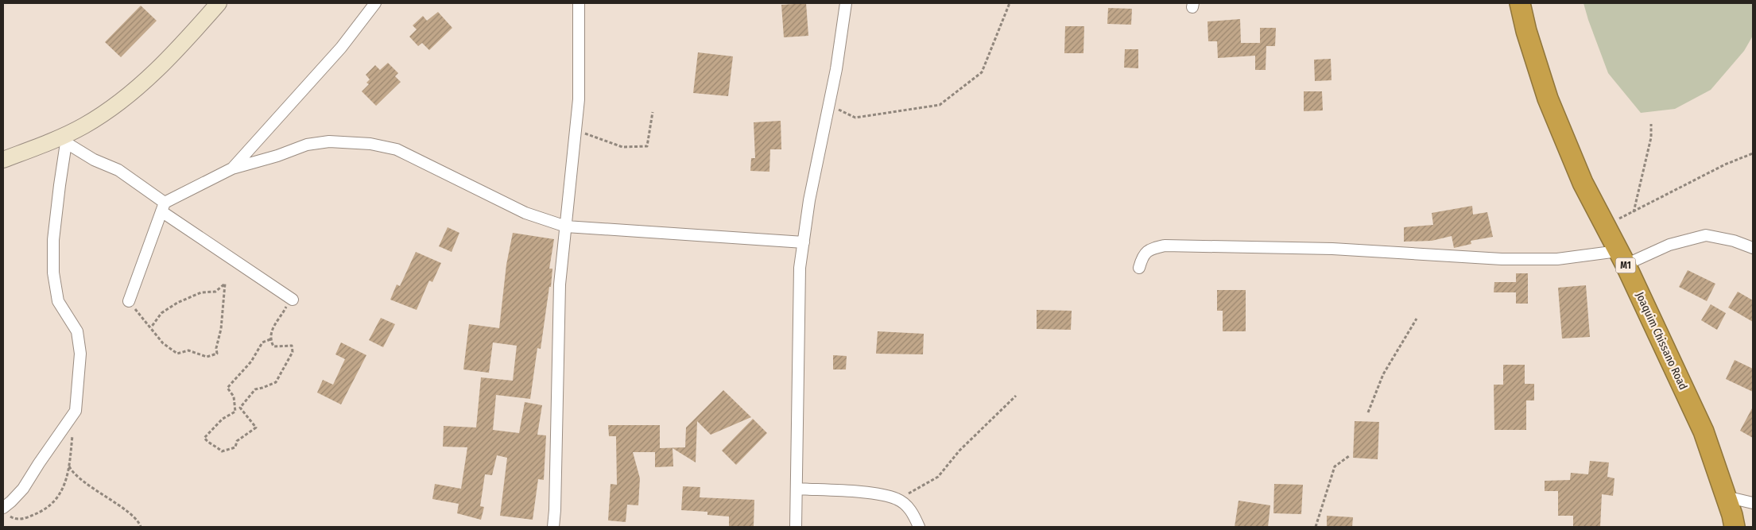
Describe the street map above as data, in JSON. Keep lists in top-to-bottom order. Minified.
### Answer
{"streets":{"highway":["M1","Joaquim Chissano Road"]}}
